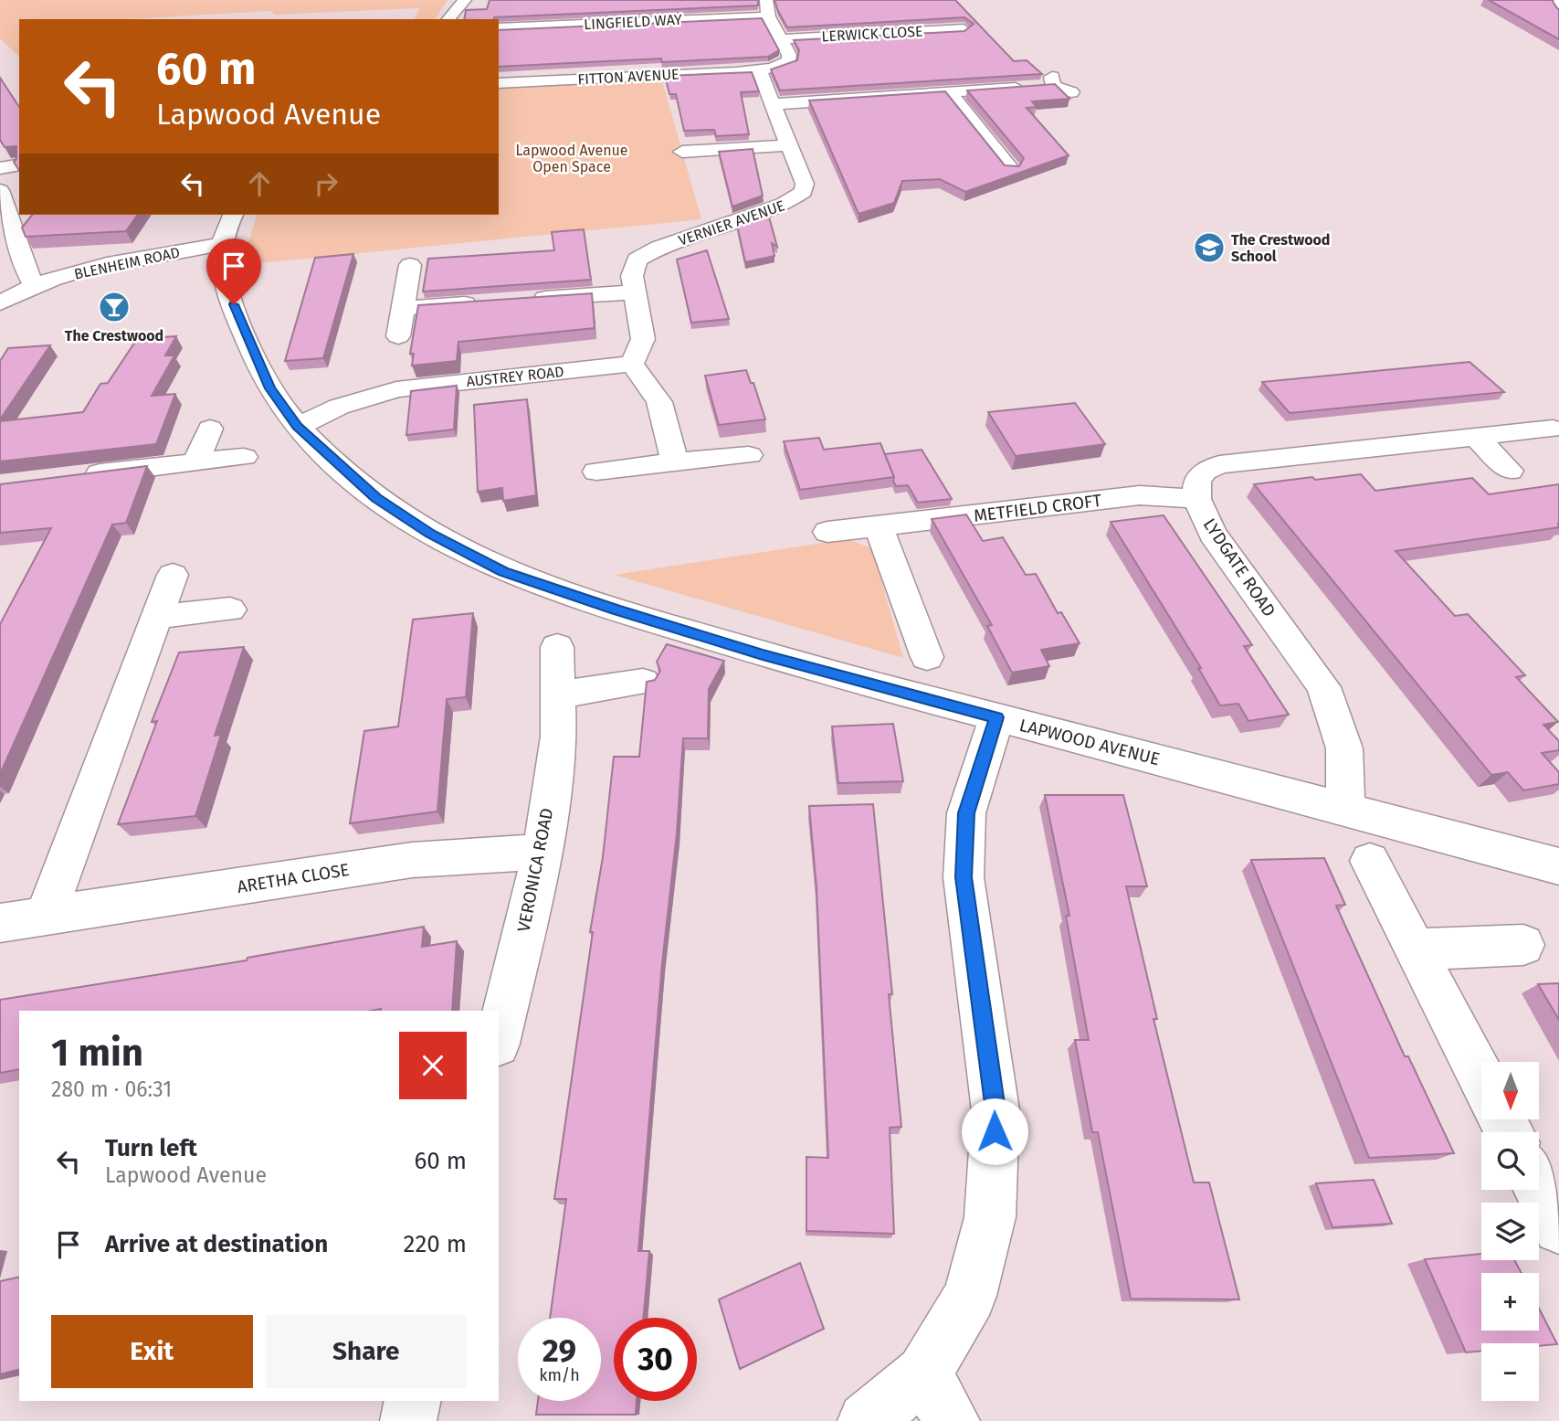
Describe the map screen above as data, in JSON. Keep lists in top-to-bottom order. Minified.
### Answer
{"streets":{"street":["LINGFIELD WAY","LERWICK CLOSE","FITTON AVENUE","VERNIER AVENUE","BLENHEIM ROAD","AUSTREY ROAD","METFIELD CROFT","LYDGATE ROAD","LAPWOOD AVENUE","VERONICA ROAD","ARETHA CLOSE"]},"crossings":[["LERWICK CLOSE","FITTON AVENUE"],["FITTON AVENUE","VERNIER AVENUE"],["VERNIER AVENUE","AUSTREY ROAD"],["BLENHEIM ROAD","LAPWOOD AVENUE"],["AUSTREY ROAD","LAPWOOD AVENUE"],["METFIELD CROFT","LYDGATE ROAD"],["LYDGATE ROAD","LAPWOOD AVENUE"],["VERONICA ROAD","ARETHA CLOSE"]],"parks":["Lapwood Avenue Open Space"],"places":{"school or university":["The Crestwood School"],"bar":["The Crestwood"]},"north":"bottom","page":{"turn":["60 m","Lapwood Avenue"],"heading":["1 min","280 m · 06:31"],"map_buttons":["+","−"],"list":[{"name":"Turn left","note":"Lapwood Avenue","value":"60 m"},{"name":"Arrive at destination","value":"220 m"}],"buttons":["Exit","Share"],"speed":"29 km/h","limit":"30"}}
